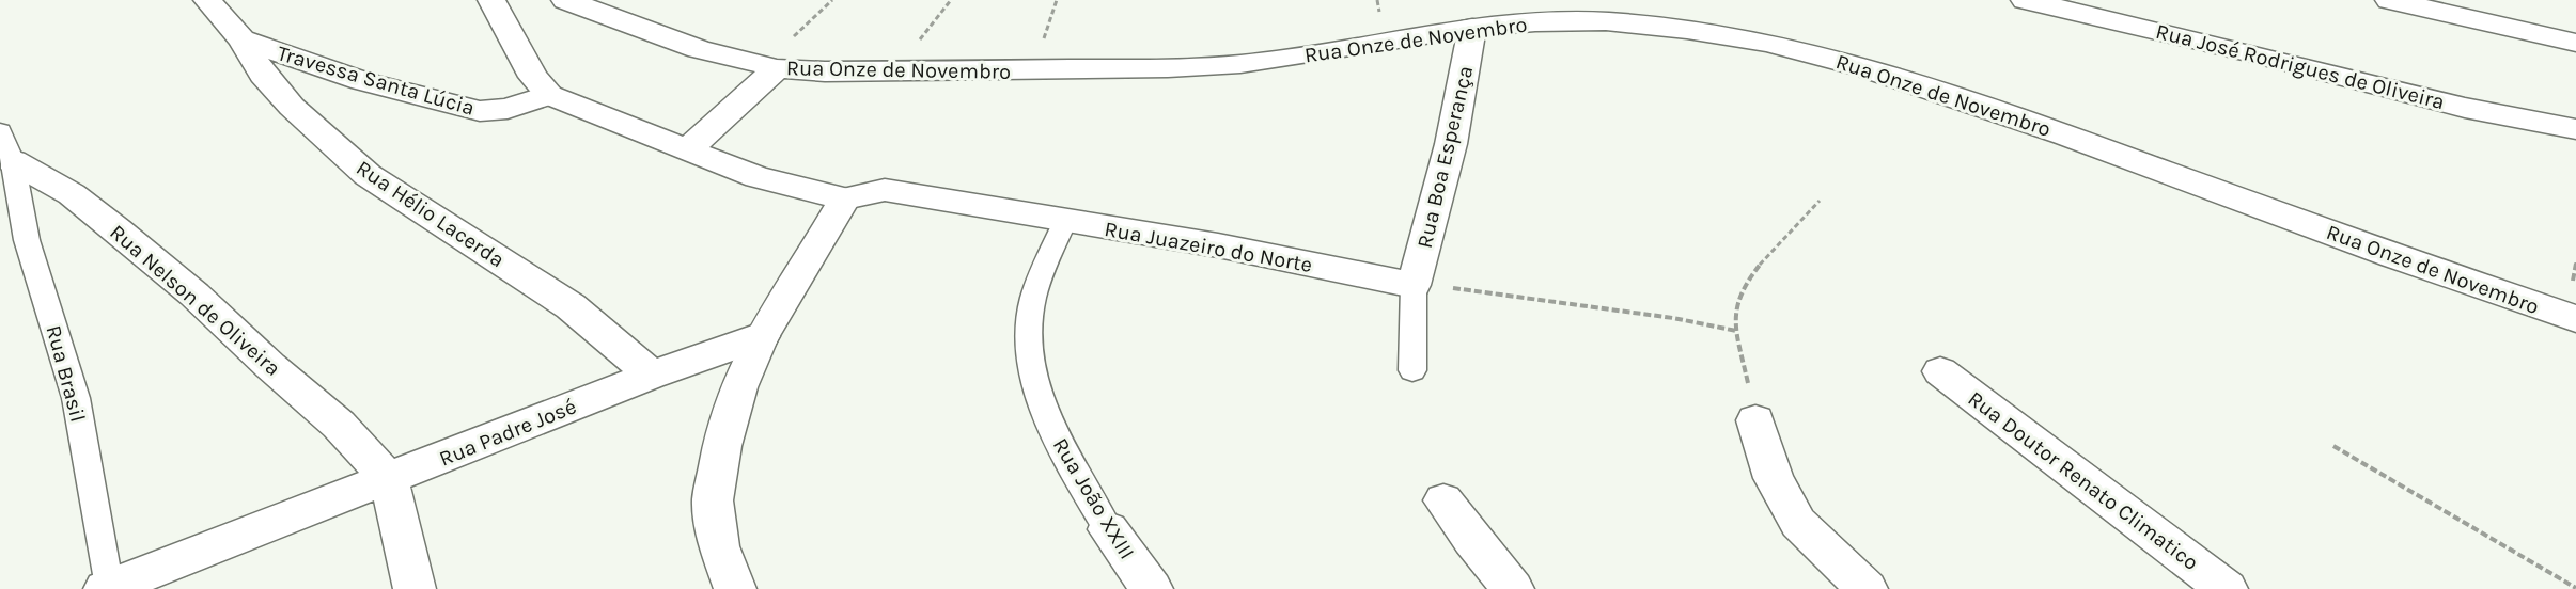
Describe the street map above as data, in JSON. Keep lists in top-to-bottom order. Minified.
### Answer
{"streets":{"street":["Rua Onze de Novembro","Rua José Rodrigues de Oliveira","Travessa Santa Lúcia","Rua Boa Esperança","Rua Hélio Lacerda","Rua Juazeiro do Norte","Rua Nelson de Oliveira","Rua Padre José","Rua Doutor Renato Climatico","Rua João XXIII"],"lane":["Rua Brasil"]},"crossings":[["Rua Onze de Novembro","Rua Boa Esperança"],["Travessa Santa Lúcia","Rua Hélio Lacerda"],["Travessa Santa Lúcia","Rua Juazeiro do Norte"],["Rua Boa Esperança","Rua Juazeiro do Norte"],["Rua Hélio Lacerda","Rua Padre José"],["Rua Juazeiro do Norte","Rua João XXIII"],["Rua Nelson de Oliveira","Rua Brasil"],["Rua Nelson de Oliveira","Rua Padre José"],["Rua Brasil","Rua Padre José"]]}
